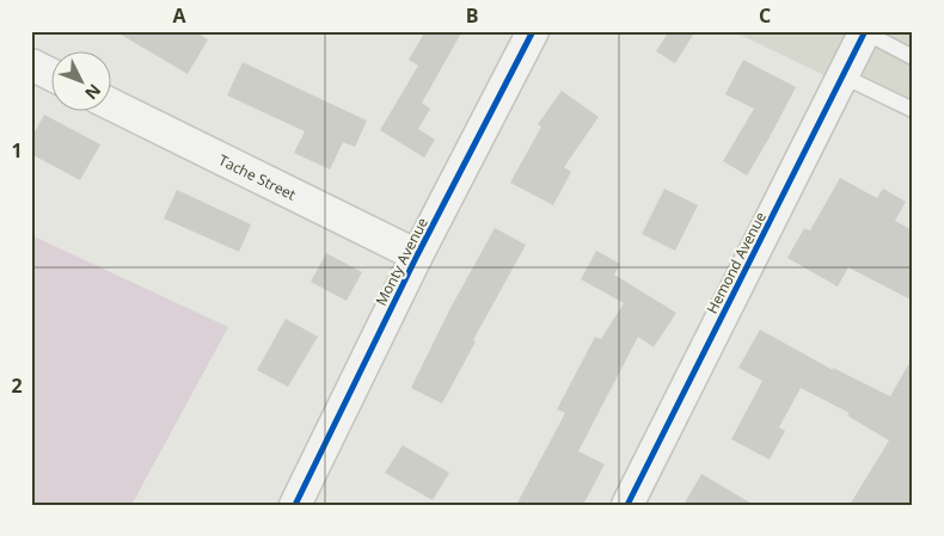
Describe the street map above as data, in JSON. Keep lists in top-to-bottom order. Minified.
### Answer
{"streets":{"street":["Tache Street","Monty Avenue","Hemond Avenue"]},"crossings":[["Tache Street","Monty Avenue"]],"north":"bottom right","grid":{"columns":["A","B","C"],"rows":["1","2"]}}
